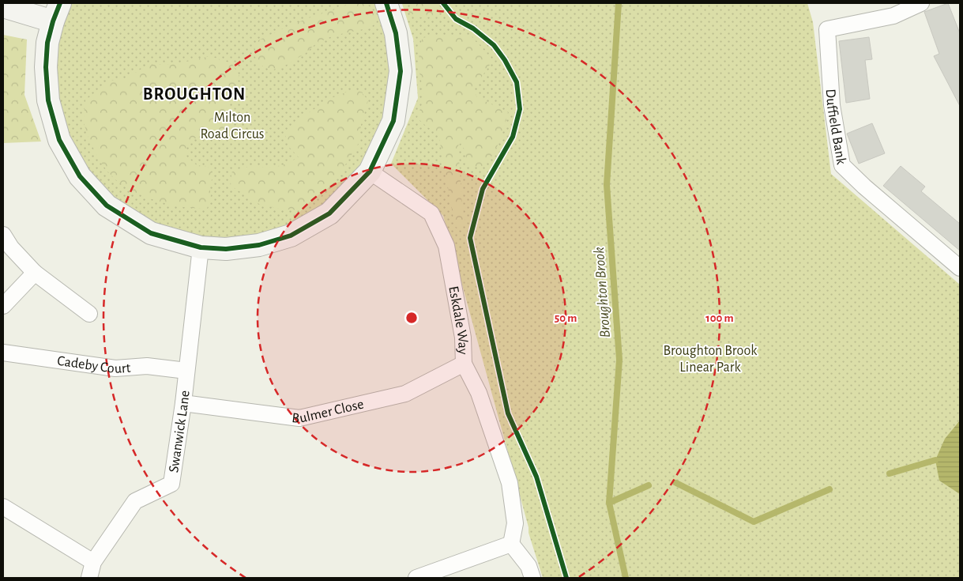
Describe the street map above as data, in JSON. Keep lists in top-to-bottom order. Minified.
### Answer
{"streets":{"street":["Duffield Bank","Eskdale Way","Cadeby Court","Bulmer Close","Swanwick Lane"]},"crossings":[["Eskdale Way","Bulmer Close"],["Cadeby Court","Swanwick Lane"],["Bulmer Close","Swanwick Lane"]],"districts":["BROUGHTON"],"water":["Broughton Brook"],"parks":["Milton Road Circus","Broughton Brook Linear Park"],"rings":["50 m","100 m"]}
